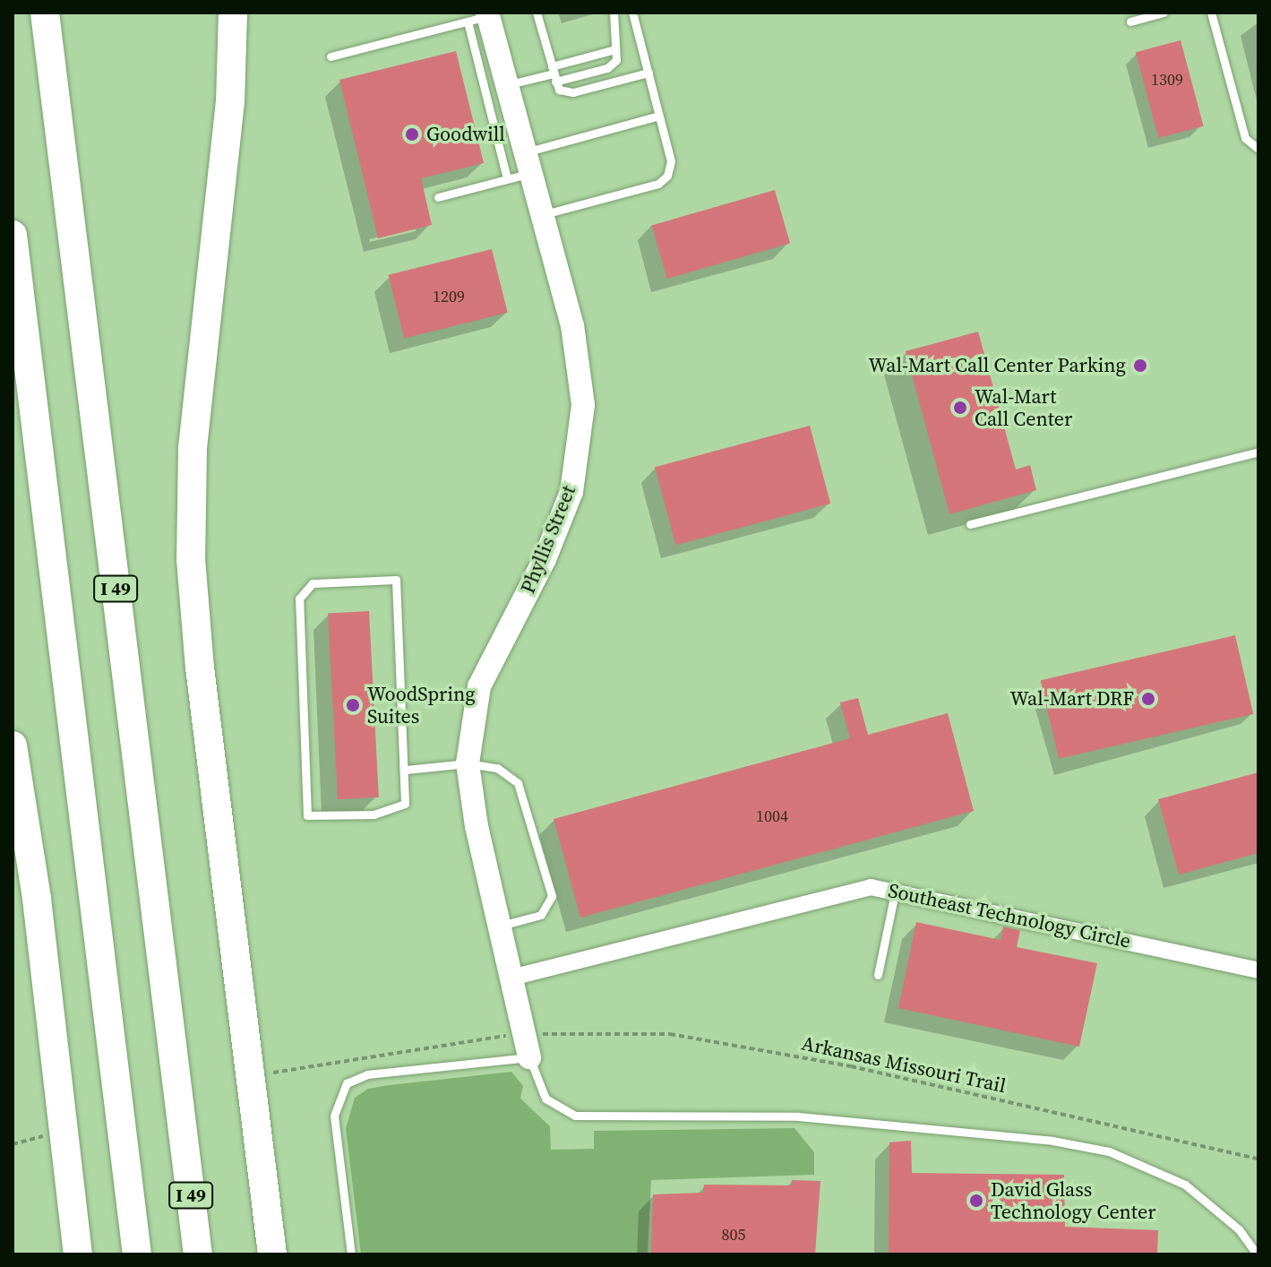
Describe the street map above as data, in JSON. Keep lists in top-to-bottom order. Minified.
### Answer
{"streets":{"highway":["I 49"],"street":["Phyllis Street","Southeast Technology Circle"],"path":["Arkansas Missouri Trail"]},"crossings":[["Phyllis Street","Southeast Technology Circle"]],"places":["Goodwill","Wal-Mart Call Center Parking","Wal-Mart Call Center","Wal-Mart DRF","WoodSpring Suites","David Glass Technology Center"],"house_numbers":["1309","1209","1004","805"]}
